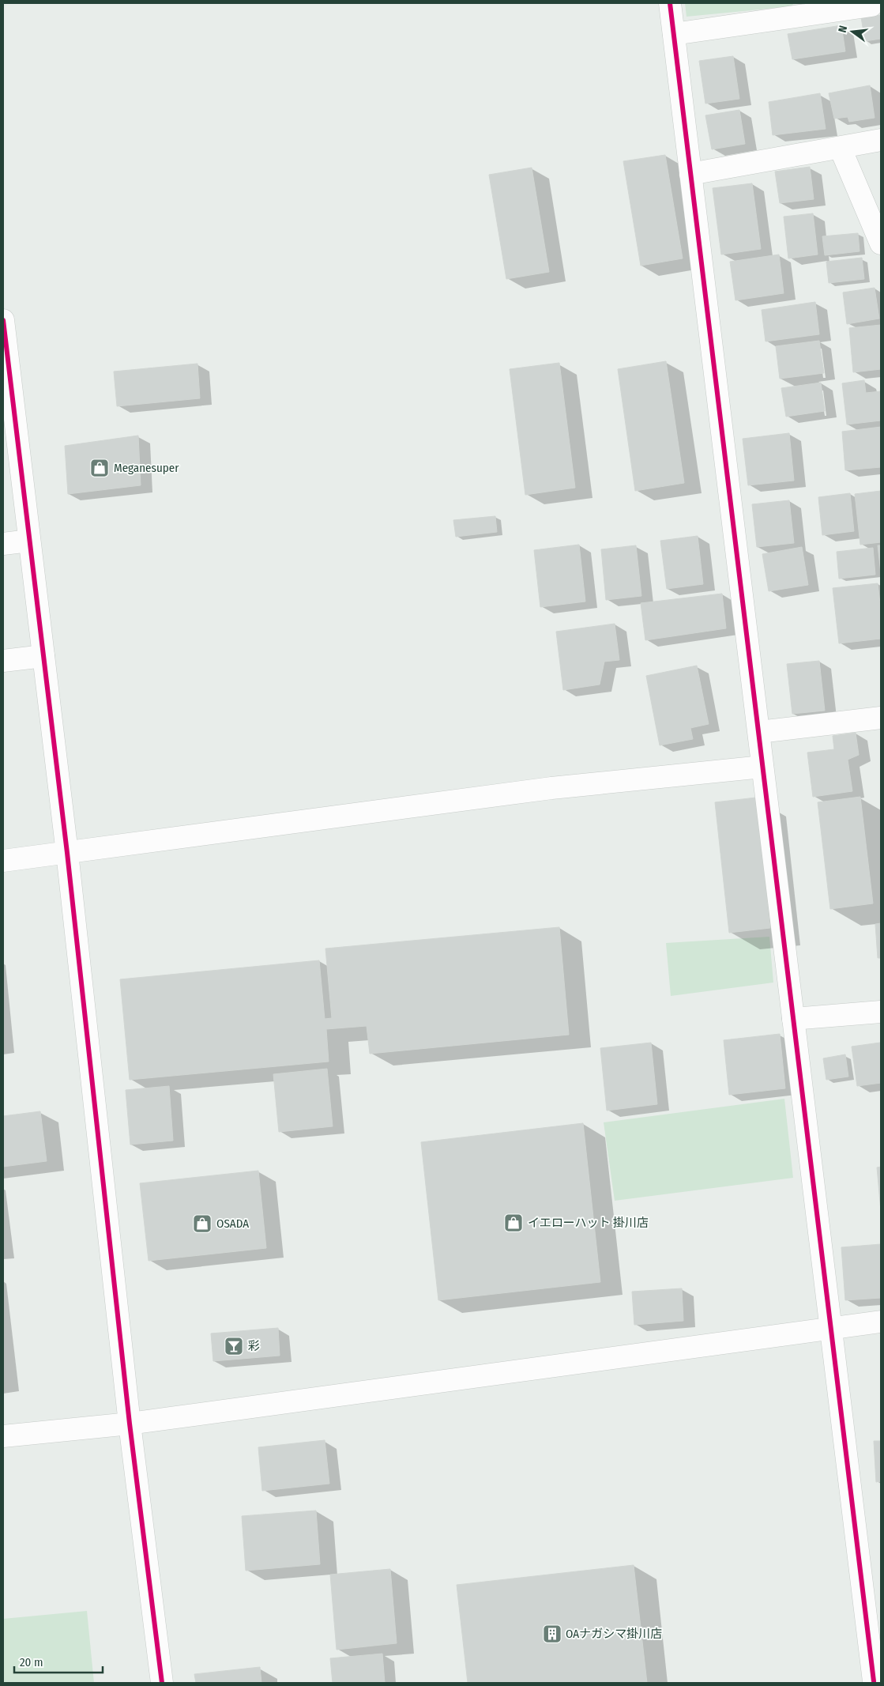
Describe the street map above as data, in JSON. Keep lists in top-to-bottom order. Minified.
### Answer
{"places":{"shop":["Meganesuper","イエローハット 掛川店","OSADA"],"bar":["彩"],"building":["OAナガシマ掛川店"]},"scale_bar":"20 m","north":"left"}
